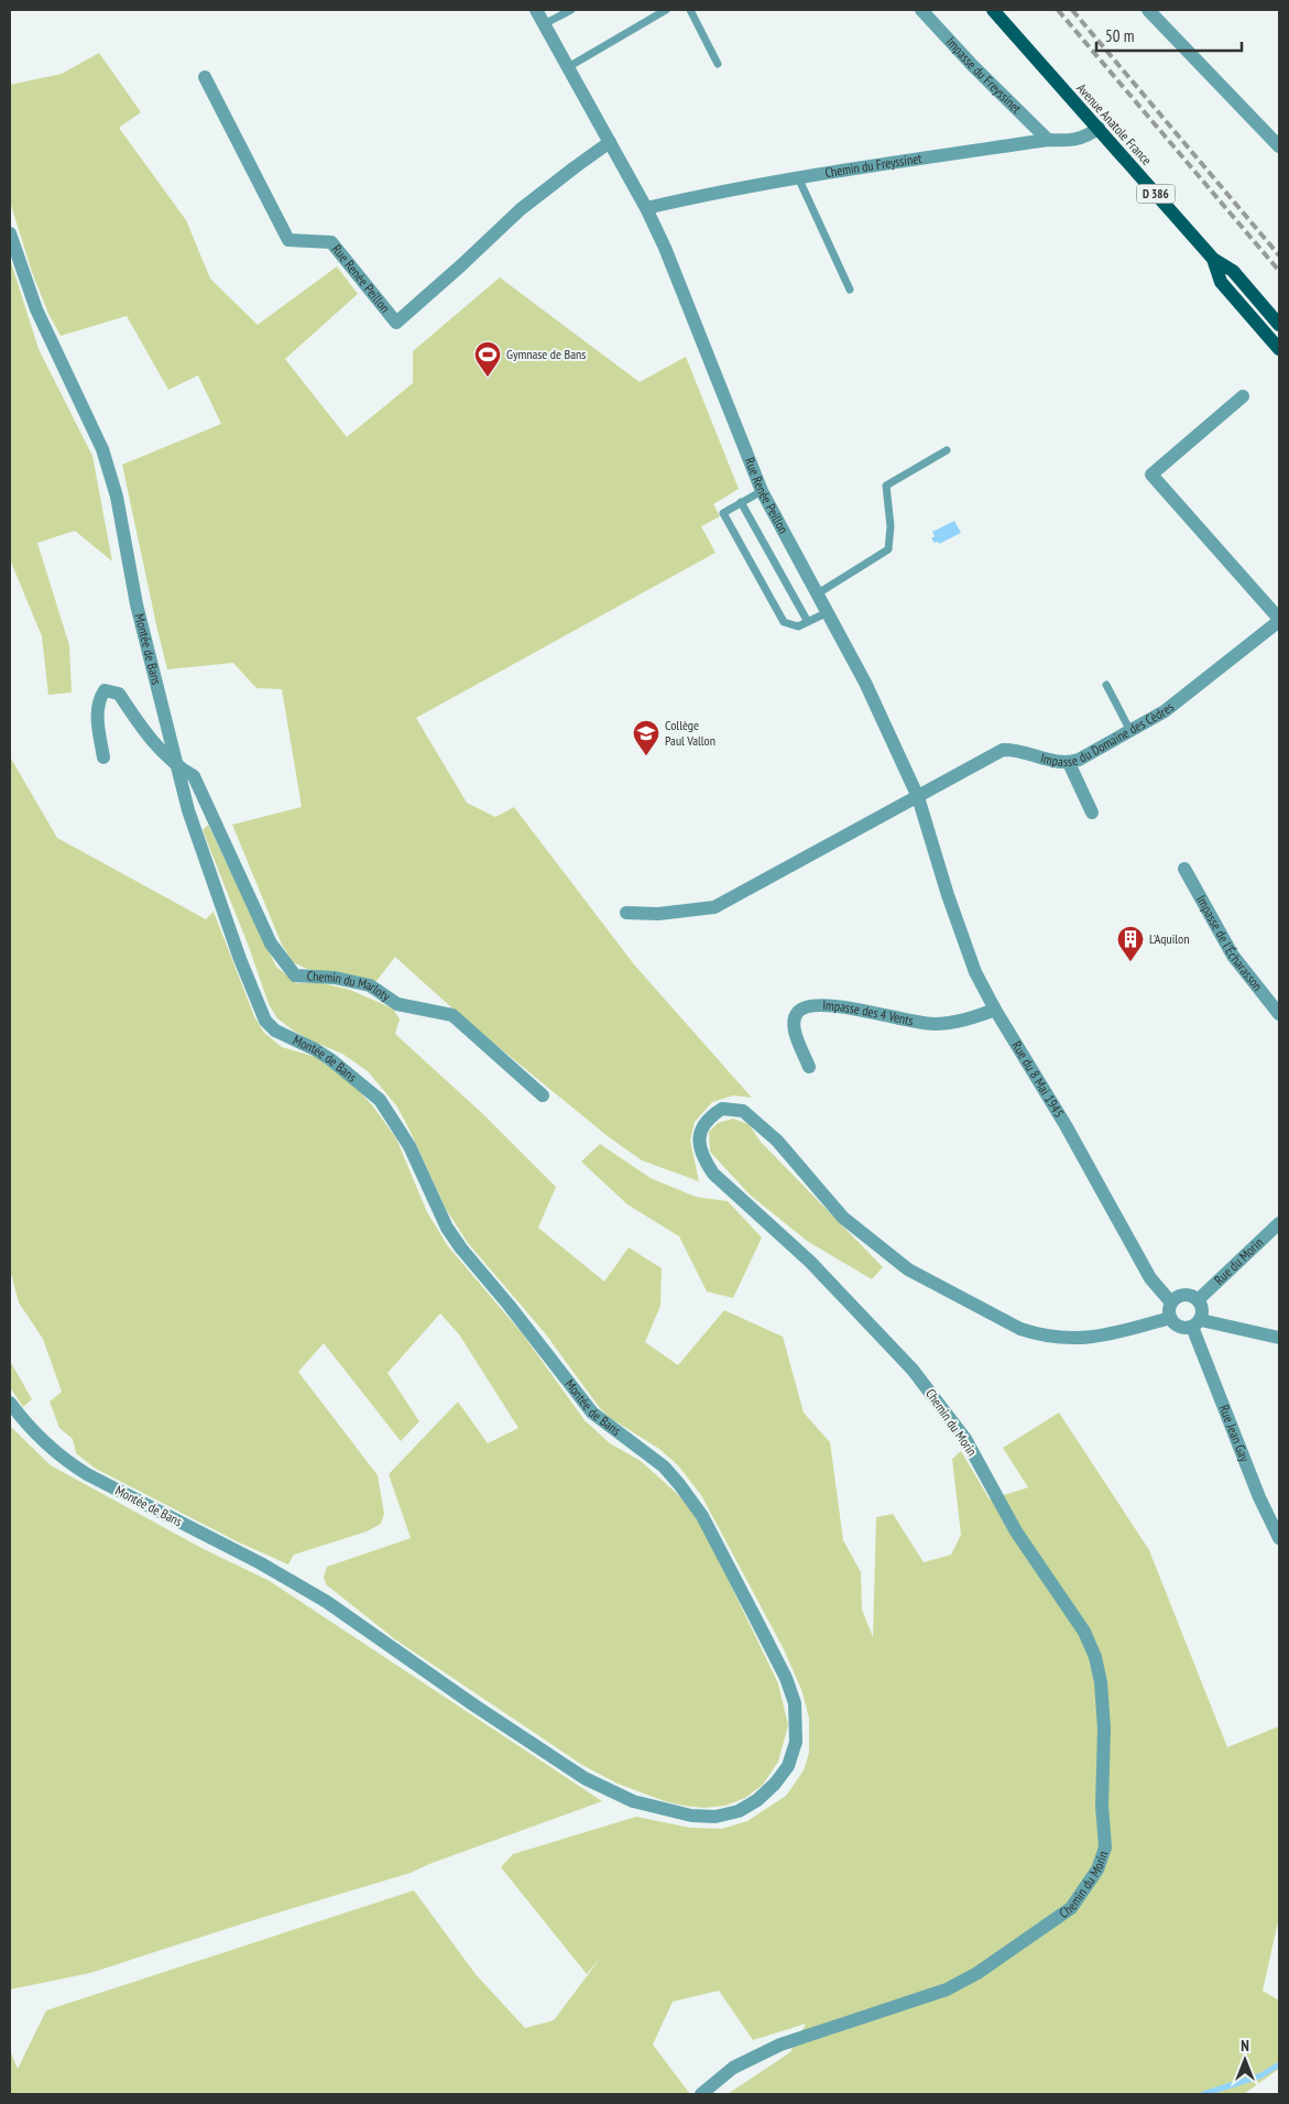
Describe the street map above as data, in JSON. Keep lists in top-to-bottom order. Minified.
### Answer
{"streets":{"main road":["Avenue Anatole France","D 386"],"street":["Impasse du Freyssinet","Chemin du Freyssinet","Rue Renée Peillon","Montée de Bans","Impasse du Domaine des Cèdres","Impasse de l'Écharasson","Chemin du Marloty","Impasse des 4 Vents","Rue du 8 Mai 1945","Rue du Morin","Chemin du Morin","Rue Jean Gay"]},"crossings":[["Impasse du Freyssinet","Chemin du Freyssinet"],["Avenue Anatole France","Chemin du Freyssinet"],["Chemin du Freyssinet","Rue Renée Peillon"],["Rue Renée Peillon","Impasse du Domaine des Cèdres"],["Rue Renée Peillon","Rue du 8 Mai 1945"],["Montée de Bans","Chemin du Marloty"],["Impasse des 4 Vents","Rue du 8 Mai 1945"],["Rue du 8 Mai 1945","Rue du Morin"],["Rue du 8 Mai 1945","Chemin du Morin"],["Rue du 8 Mai 1945","Rue Jean Gay"],["Rue du Morin","Chemin du Morin"],["Rue du Morin","Rue Jean Gay"],["Chemin du Morin","Rue Jean Gay"]],"places":{"sports":["Gymnase de Bans"],"school or university":["Collège Paul Vallon"],"building":["L'Aquilon"]},"scale_bar":"50 m","north":"top"}
